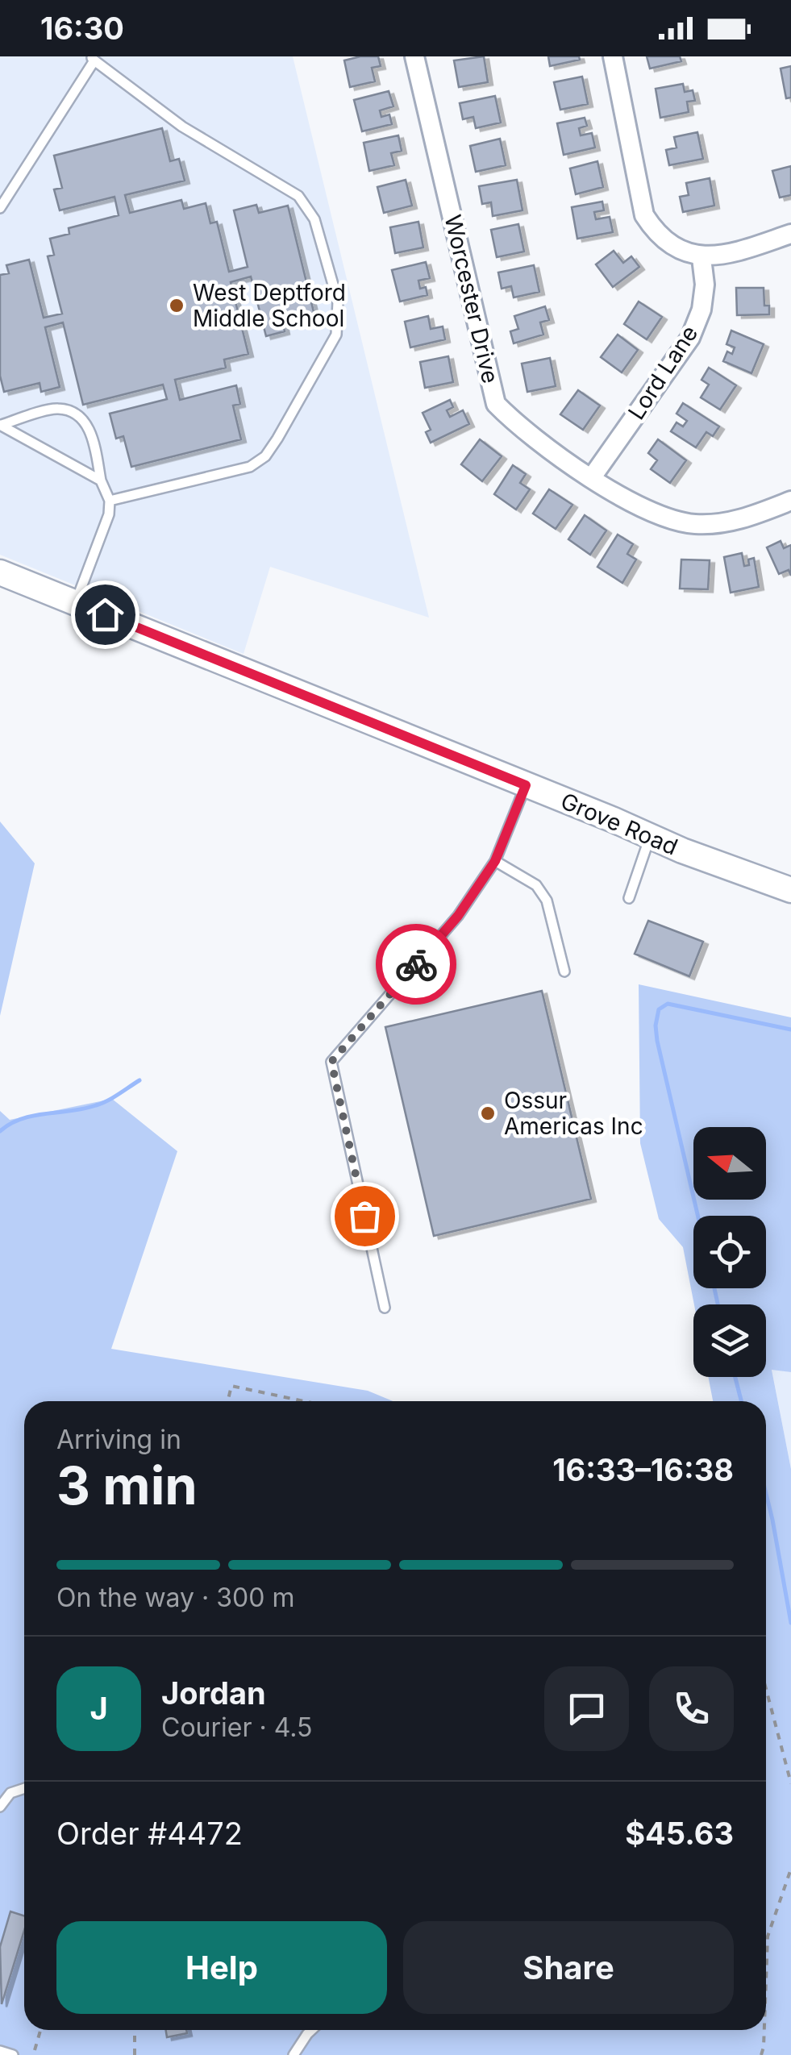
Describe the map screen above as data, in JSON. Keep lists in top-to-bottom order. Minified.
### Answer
{"streets":{"main road":["Grove Road"],"street":["Worcester Drive","Lord Lane"]},"crossings":[["Worcester Drive","Lord Lane"]],"places":["West Deptford Middle School","Ossur Americas Inc"],"north":"left","page":{"status":"16:30","heading":["3 min","Arriving in","16:33–16:38"],"panel":["Jordan","Courier · 4.5","Order #4472","$45.63"],"bar":"On the way · 300 m","round":"J","buttons":["Help","Share"]}}
